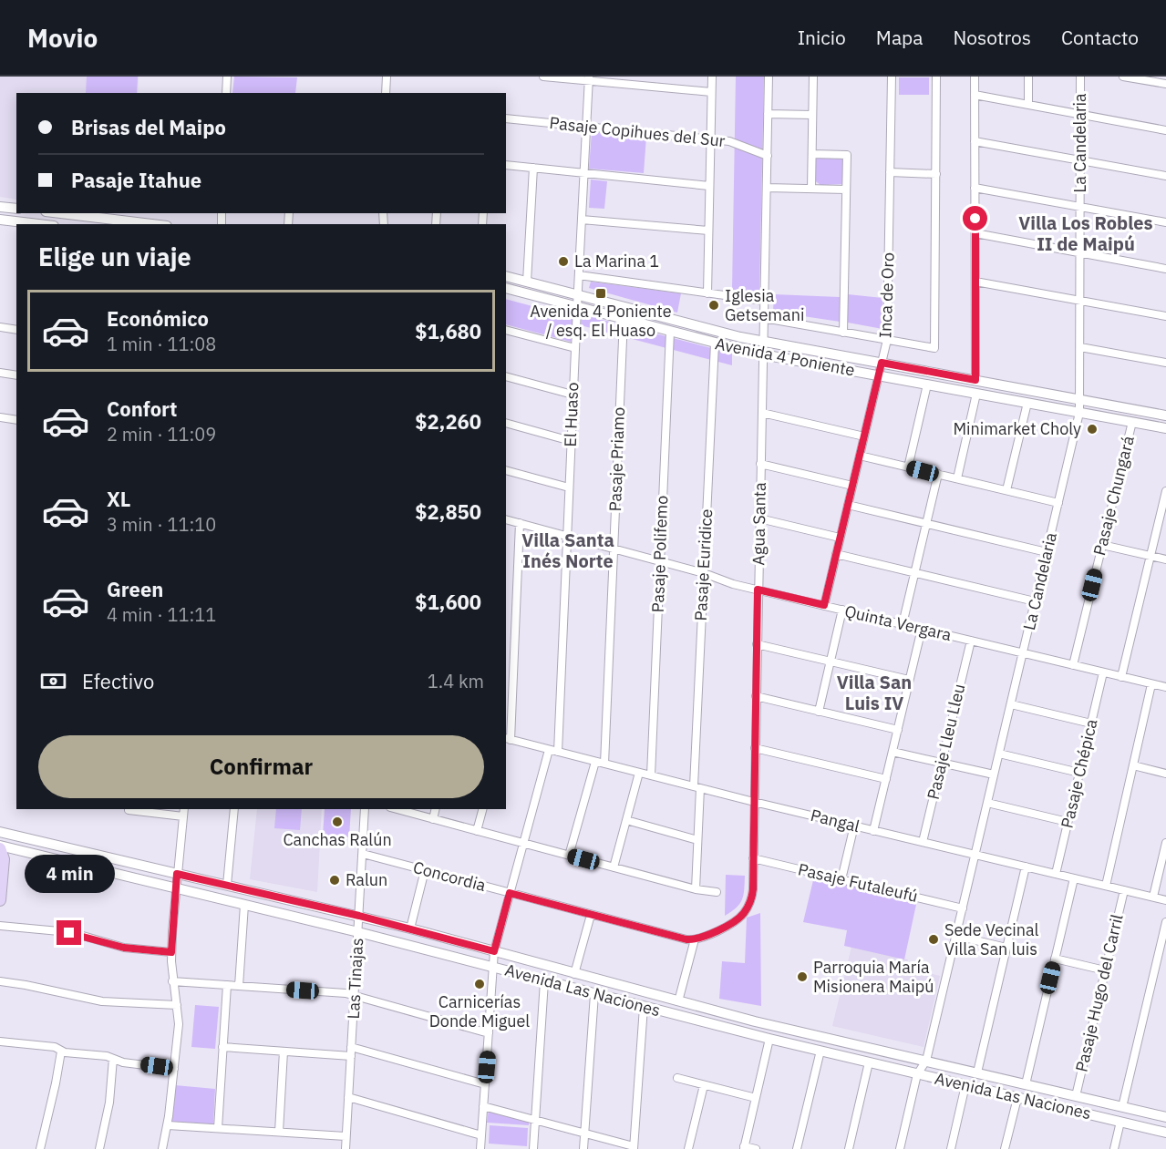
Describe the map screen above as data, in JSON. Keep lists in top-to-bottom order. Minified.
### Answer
{"streets":{"street":["Pasaje Copihues del Sur","La Candelaria","Inca de Oro","Avenida 4 Poniente","El Huaso","Pasaje Priamo","Pasaje Chungará","Agua Santa","Pasaje Polifemo","Pasaje Euridice","Quinta Vergara","Pasaje Lleu Lleu","Pasaje Chépica","Pangal","Concordia","Pasaje Futaleufú","Las Tinajas","Avenida Las Naciones","Pasaje Hugo del Carril"]},"crossings":[["Pasaje Copihues del Sur","El Huaso"],["Pasaje Copihues del Sur","Agua Santa"],["La Candelaria","Avenida 4 Poniente"],["La Candelaria","Quinta Vergara"],["La Candelaria","Pangal"],["La Candelaria","Pasaje Futaleufú"],["La Candelaria","Avenida Las Naciones"],["Inca de Oro","Avenida 4 Poniente"],["Inca de Oro","Quinta Vergara"],["Avenida 4 Poniente","El Huaso"],["Avenida 4 Poniente","Pasaje Priamo"],["Avenida 4 Poniente","Pasaje Chungará"],["Avenida 4 Poniente","Agua Santa"],["Avenida 4 Poniente","Pasaje Polifemo"],["Avenida 4 Poniente","Pasaje Euridice"],["El Huaso","Quinta Vergara"],["El Huaso","Pangal"],["Pasaje Priamo","Quinta Vergara"],["Pasaje Priamo","Pangal"],["Pasaje Chungará","Quinta Vergara"],["Agua Santa","Quinta Vergara"],["Agua Santa","Pangal"],["Agua Santa","Concordia"],["Agua Santa","Pasaje Futaleufú"],["Pasaje Polifemo","Quinta Vergara"],["Pasaje Polifemo","Pangal"],["Pasaje Euridice","Quinta Vergara"],["Pasaje Euridice","Pangal"],["Quinta Vergara","Pasaje Lleu Lleu"],["Quinta Vergara","Pasaje Chépica"],["Pasaje Lleu Lleu","Pangal"],["Pasaje Chépica","Pangal"],["Pangal","Pasaje Hugo del Carril"],["Concordia","Las Tinajas"],["Las Tinajas","Avenida Las Naciones"],["Avenida Las Naciones","Pasaje Hugo del Carril"]],"districts":["Villa Los Robles II de Maipú","Villa Santa Inés Norte","Villa San Luis IV"],"places":{"other":["La Marina 1","Iglesia Getsemani","Minimarket Choly","Canchas Ralún","Ralun","Sede Vecinal Villa San luis","Parroquia María Misionera Maipú","Carnicerías Donde Miguel"],"transit":["Avenida 4 Poniente / esq. El Huaso"]},"page":{"header":"Movio","nav":["Inicio","Mapa","Nosotros","Contacto"],"banner":["Brisas del Maipo","Pasaje Itahue"],"heading":"Elige un viaje","list":[{"name":"Económico","note":"1 min · 11:08","value":"$1,680"},{"name":"Confort","note":"2 min · 11:09","value":"$2,260"},{"name":"XL","note":"3 min · 11:10","value":"$2,850"},{"name":"Green","note":"4 min · 11:11","value":"$1,600"}],"pay":["Efectivo","1.4 km"],"buttons":"Confirmar","bubble":"4 min"}}
